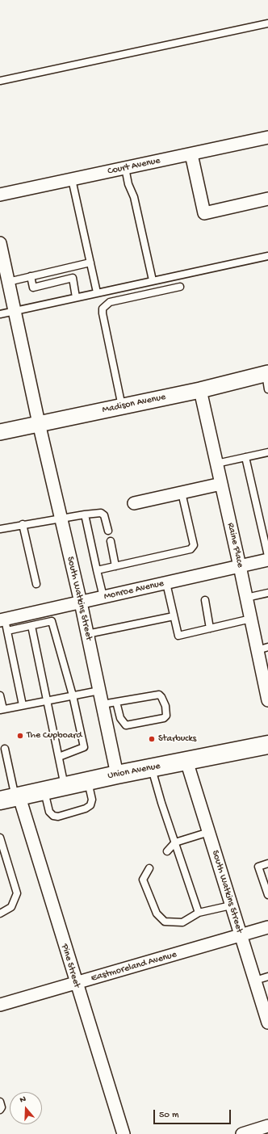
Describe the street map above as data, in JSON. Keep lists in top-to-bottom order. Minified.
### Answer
{"streets":{"main road":["Union Avenue"],"street":["Court Avenue","Madison Avenue","Raine Place","Monroe Avenue","South Watkins Street","Pine Street","Eastmoreland Avenue"]},"crossings":[["Madison Avenue","Raine Place"],["Madison Avenue","South Watkins Street"],["Raine Place","Monroe Avenue"],["Monroe Avenue","South Watkins Street"],["South Watkins Street","Union Avenue"],["South Watkins Street","Eastmoreland Avenue"],["Union Avenue","Pine Street"],["Pine Street","Eastmoreland Avenue"]],"places":["The Cupboard","Starbucks"],"scale_bar":"50 m","north":"top"}
